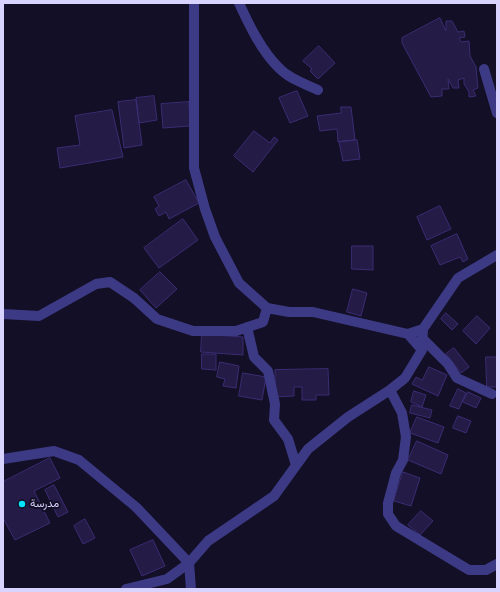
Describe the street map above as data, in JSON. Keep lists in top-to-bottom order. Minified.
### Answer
{"places":["مدرسة"]}
